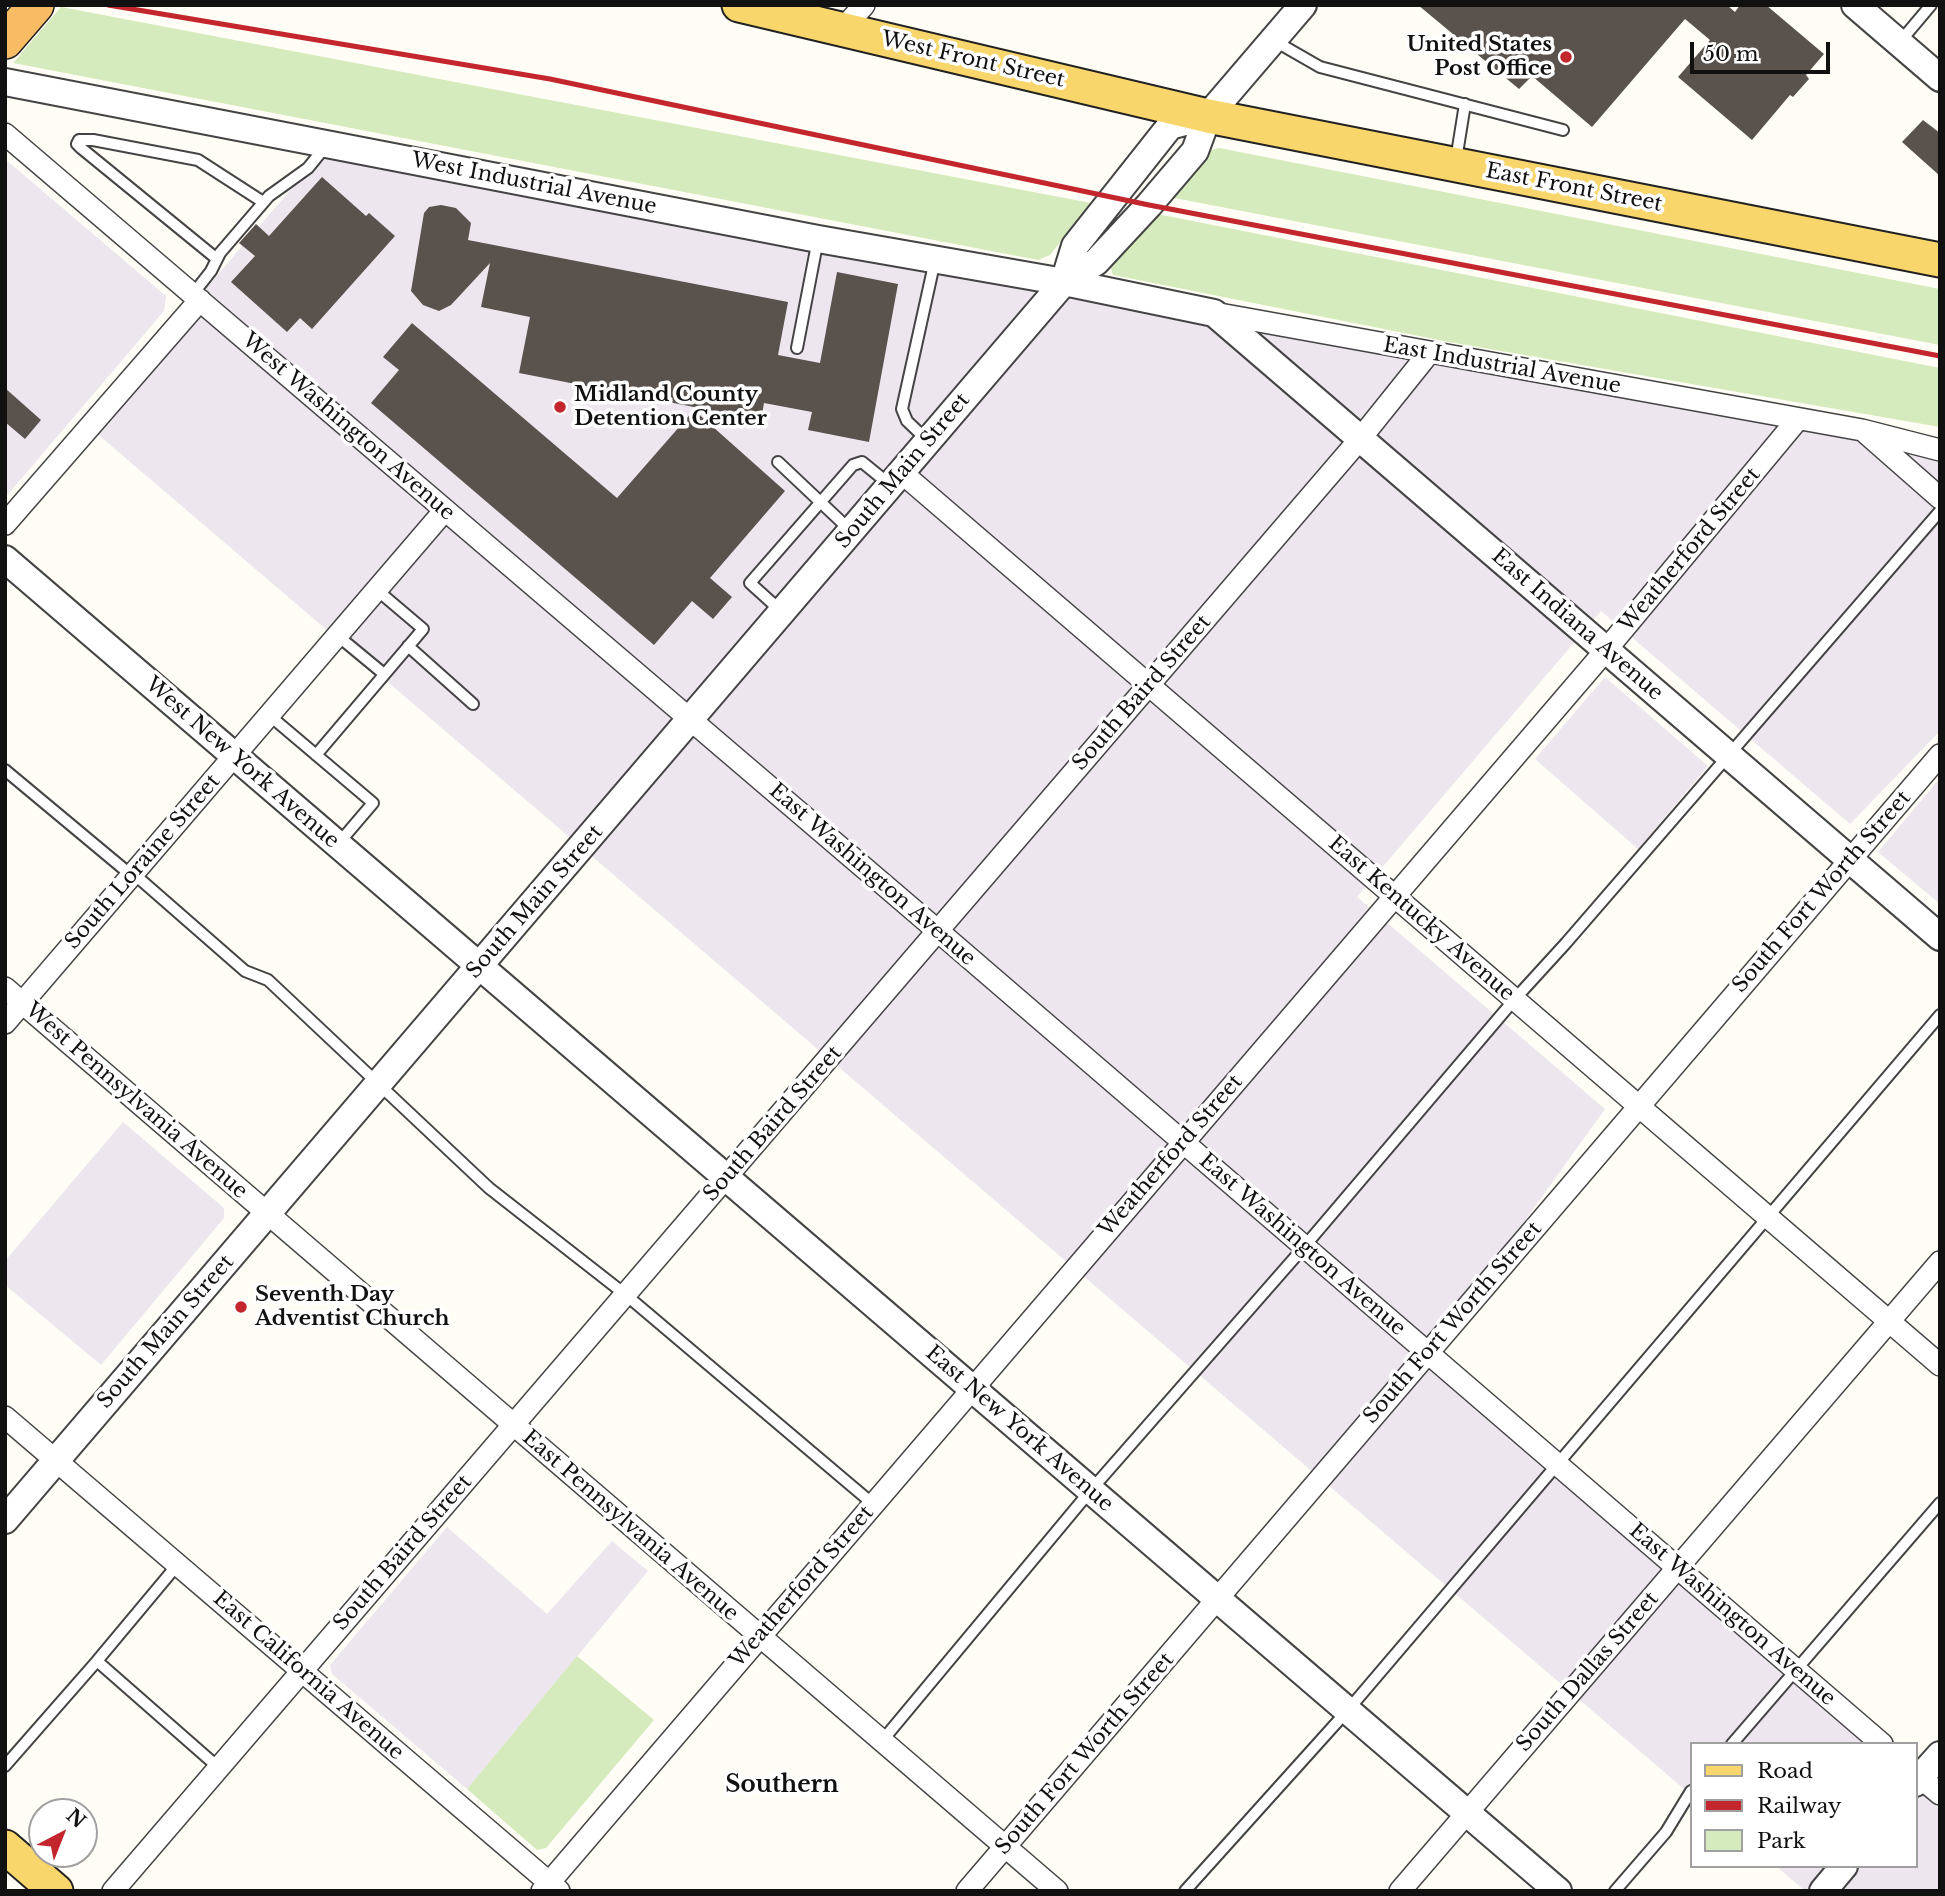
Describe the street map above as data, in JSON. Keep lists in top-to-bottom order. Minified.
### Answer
{"streets":{"main road":["West Front Street","East Front Street"],"street":["West Industrial Avenue","East Industrial Avenue","West Washington Avenue","South Main Street","Weatherford Street","East Indiana Avenue","South Baird Street","West New York Avenue","South Loraine Street","East Washington Avenue","South Fort Worth Street","East Kentucky Avenue","West Pennsylvania Avenue","East New York Avenue","East Pennsylvania Avenue","South Dallas Street","East California Avenue"]},"crossings":[["West Front Street","East Front Street"],["West Front Street","South Main Street"],["West Industrial Avenue","East Industrial Avenue"],["West Industrial Avenue","South Main Street"],["East Front Street","South Main Street"],["East Industrial Avenue","South Main Street"],["East Industrial Avenue","Weatherford Street"],["East Industrial Avenue","East Indiana Avenue"],["East Industrial Avenue","South Baird Street"],["West Washington Avenue","South Main Street"],["West Washington Avenue","South Loraine Street"],["West Washington Avenue","East Washington Avenue"],["South Main Street","West New York Avenue"],["South Main Street","East Washington Avenue"],["South Main Street","East Kentucky Avenue"],["South Main Street","West Pennsylvania Avenue"],["South Main Street","East New York Avenue"],["South Main Street","East Pennsylvania Avenue"],["South Main Street","East California Avenue"],["Weatherford Street","East Indiana Avenue"],["Weatherford Street","East Washington Avenue"],["Weatherford Street","East Kentucky Avenue"],["Weatherford Street","East New York Avenue"],["Weatherford Street","East Pennsylvania Avenue"],["Weatherford Street","East California Avenue"],["East Indiana Avenue","South Baird Street"],["East Indiana Avenue","South Fort Worth Street"],["South Baird Street","East Washington Avenue"],["South Baird Street","East Kentucky Avenue"],["South Baird Street","East New York Avenue"],["South Baird Street","East Pennsylvania Avenue"],["South Baird Street","East California Avenue"],["West New York Avenue","South Loraine Street"],["West New York Avenue","East New York Avenue"],["South Loraine Street","West Pennsylvania Avenue"],["East Washington Avenue","South Fort Worth Street"],["East Washington Avenue","South Dallas Street"],["South Fort Worth Street","East Kentucky Avenue"],["South Fort Worth Street","East New York Avenue"],["South Fort Worth Street","East Pennsylvania Avenue"],["East Kentucky Avenue","South Dallas Street"],["West Pennsylvania Avenue","East Pennsylvania Avenue"],["East New York Avenue","South Dallas Street"]],"districts":["Southern"],"places":["United States Post Office","Midland County Detention Center","Seventh Day Adventist Church"],"legend":["Road","Railway","Park"],"scale_bar":"50 m","north":"top right"}
